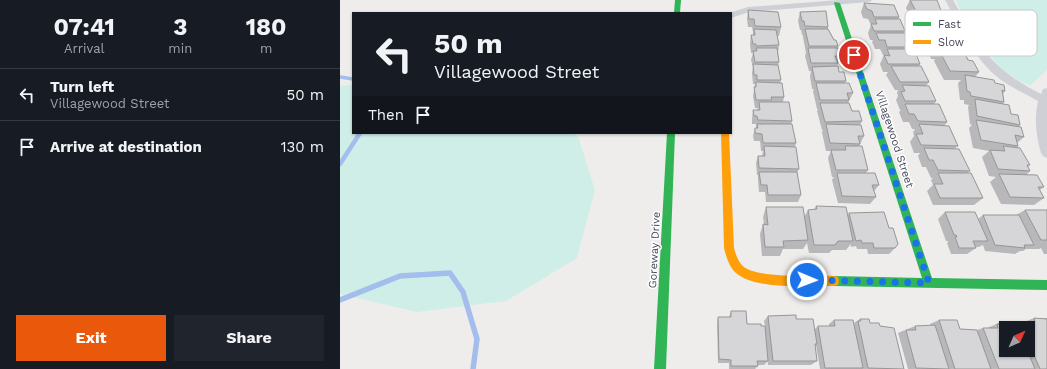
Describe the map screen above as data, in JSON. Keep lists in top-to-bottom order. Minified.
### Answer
{"streets":{"street":["Villagewood Street","Goreway Drive"]},"legend":["Fast","Slow"],"north":"top right","page":{"eta":["07:41","Arrival","3","min","180","m"],"turn":["50 m","Villagewood Street"],"list":[{"name":"Turn left","note":"Villagewood Street","value":"50 m"},{"name":"Arrive at destination","value":"130 m"}],"then":"Then","buttons":["Exit","Share"]}}
